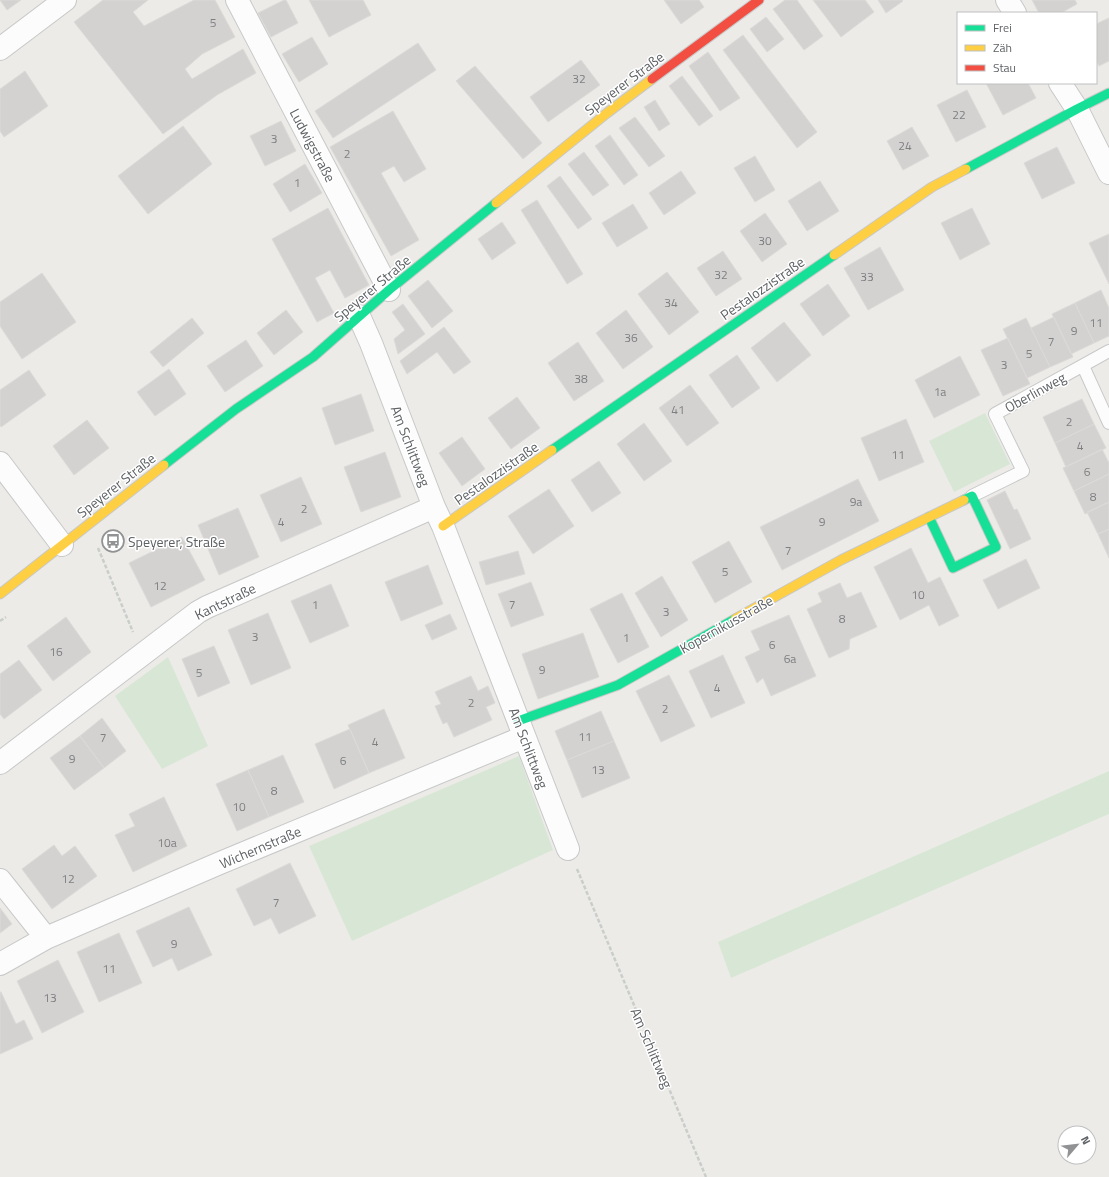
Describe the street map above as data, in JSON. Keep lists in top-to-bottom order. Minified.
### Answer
{"streets":{"street":["Speyerer Straße","Ludwigstraße","Pestalozzistraße","Am Schlittweg","Kantstraße","Kopernikusstraße","Wichernstraße"],"lane":["Oberlinweg"]},"crossings":[["Speyerer Straße","Ludwigstraße"],["Speyerer Straße","Am Schlittweg"],["Pestalozzistraße","Am Schlittweg"],["Pestalozzistraße","Kantstraße"],["Oberlinweg","Kopernikusstraße"],["Am Schlittweg","Kantstraße"],["Am Schlittweg","Kopernikusstraße"],["Am Schlittweg","Wichernstraße"],["Kopernikusstraße","Wichernstraße"]],"places":{"bus stop":["Speyerer, Straße"]},"house_numbers":["5","32","22","3","24","2","1","30","32","33","34","11","9","36","7","5","3","38","1a","41","2","4","11","6","8","9a","2","4","9","7","5","12","10","1","7","3","8","3","1","6","16","6a","9","5","4","2","2","11","7","4","9","6","13","8","10","10a","12","7","9","11","13"],"legend":["Frei","Zäh","Stau"],"north":"top right"}
